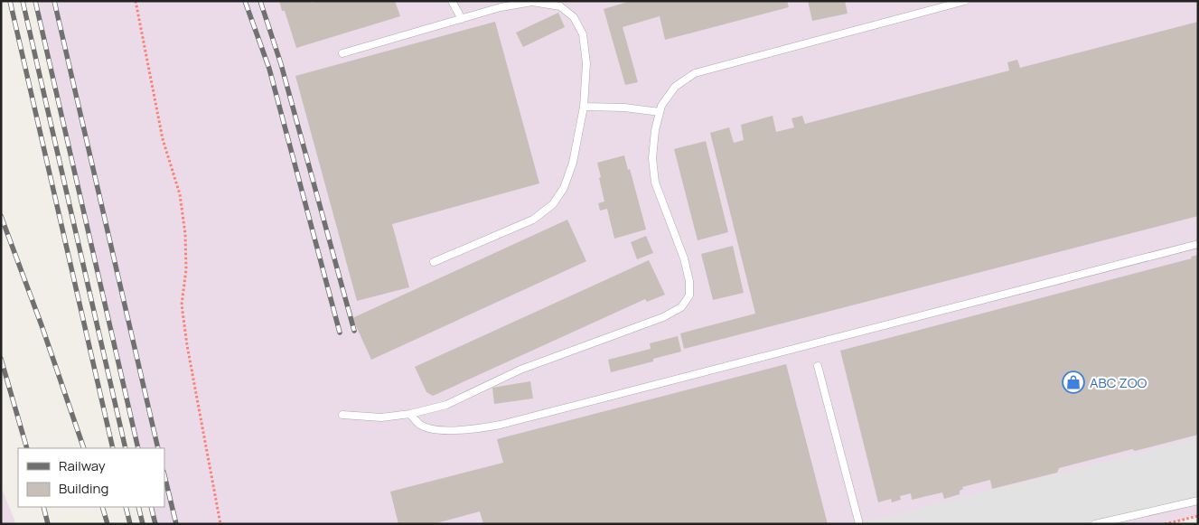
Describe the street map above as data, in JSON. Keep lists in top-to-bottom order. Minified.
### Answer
{"places":{"shop":["ABC ZOO"]},"legend":["Railway","Building"]}
